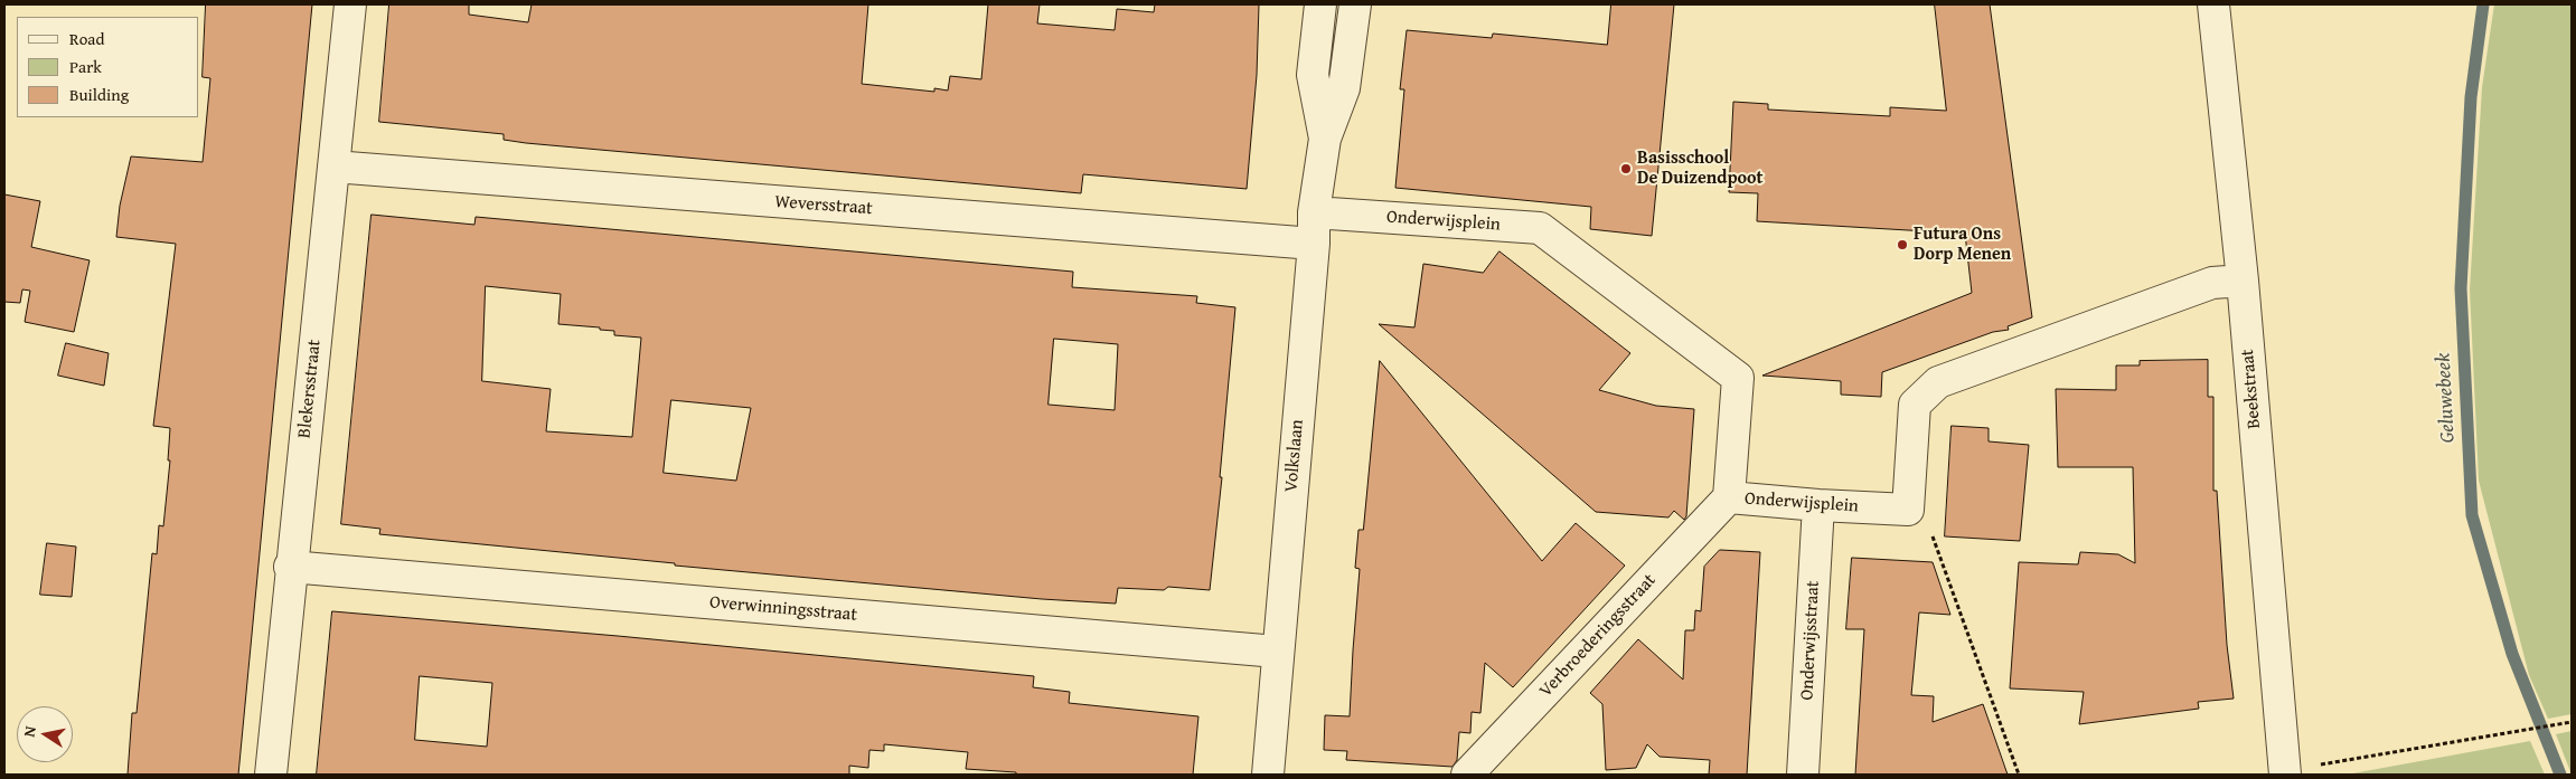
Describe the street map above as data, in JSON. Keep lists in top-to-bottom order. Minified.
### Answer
{"streets":{"street":["Weversstraat","Onderwijsplein","Blekersstraat","Beekstraat","Volkslaan","Overwinningsstraat","Verbroederingsstraat","Onderwijsstraat"]},"crossings":[["Weversstraat","Blekersstraat"],["Weversstraat","Volkslaan"],["Onderwijsplein","Volkslaan"],["Onderwijsplein","Verbroederingsstraat"],["Onderwijsplein","Onderwijsstraat"],["Blekersstraat","Overwinningsstraat"],["Volkslaan","Overwinningsstraat"]],"water":["Geluwebeek"],"places":["Basisschool De Duizendpoot","Futura Ons Dorp Menen"],"legend":["Road","Park","Building"],"north":"left"}
